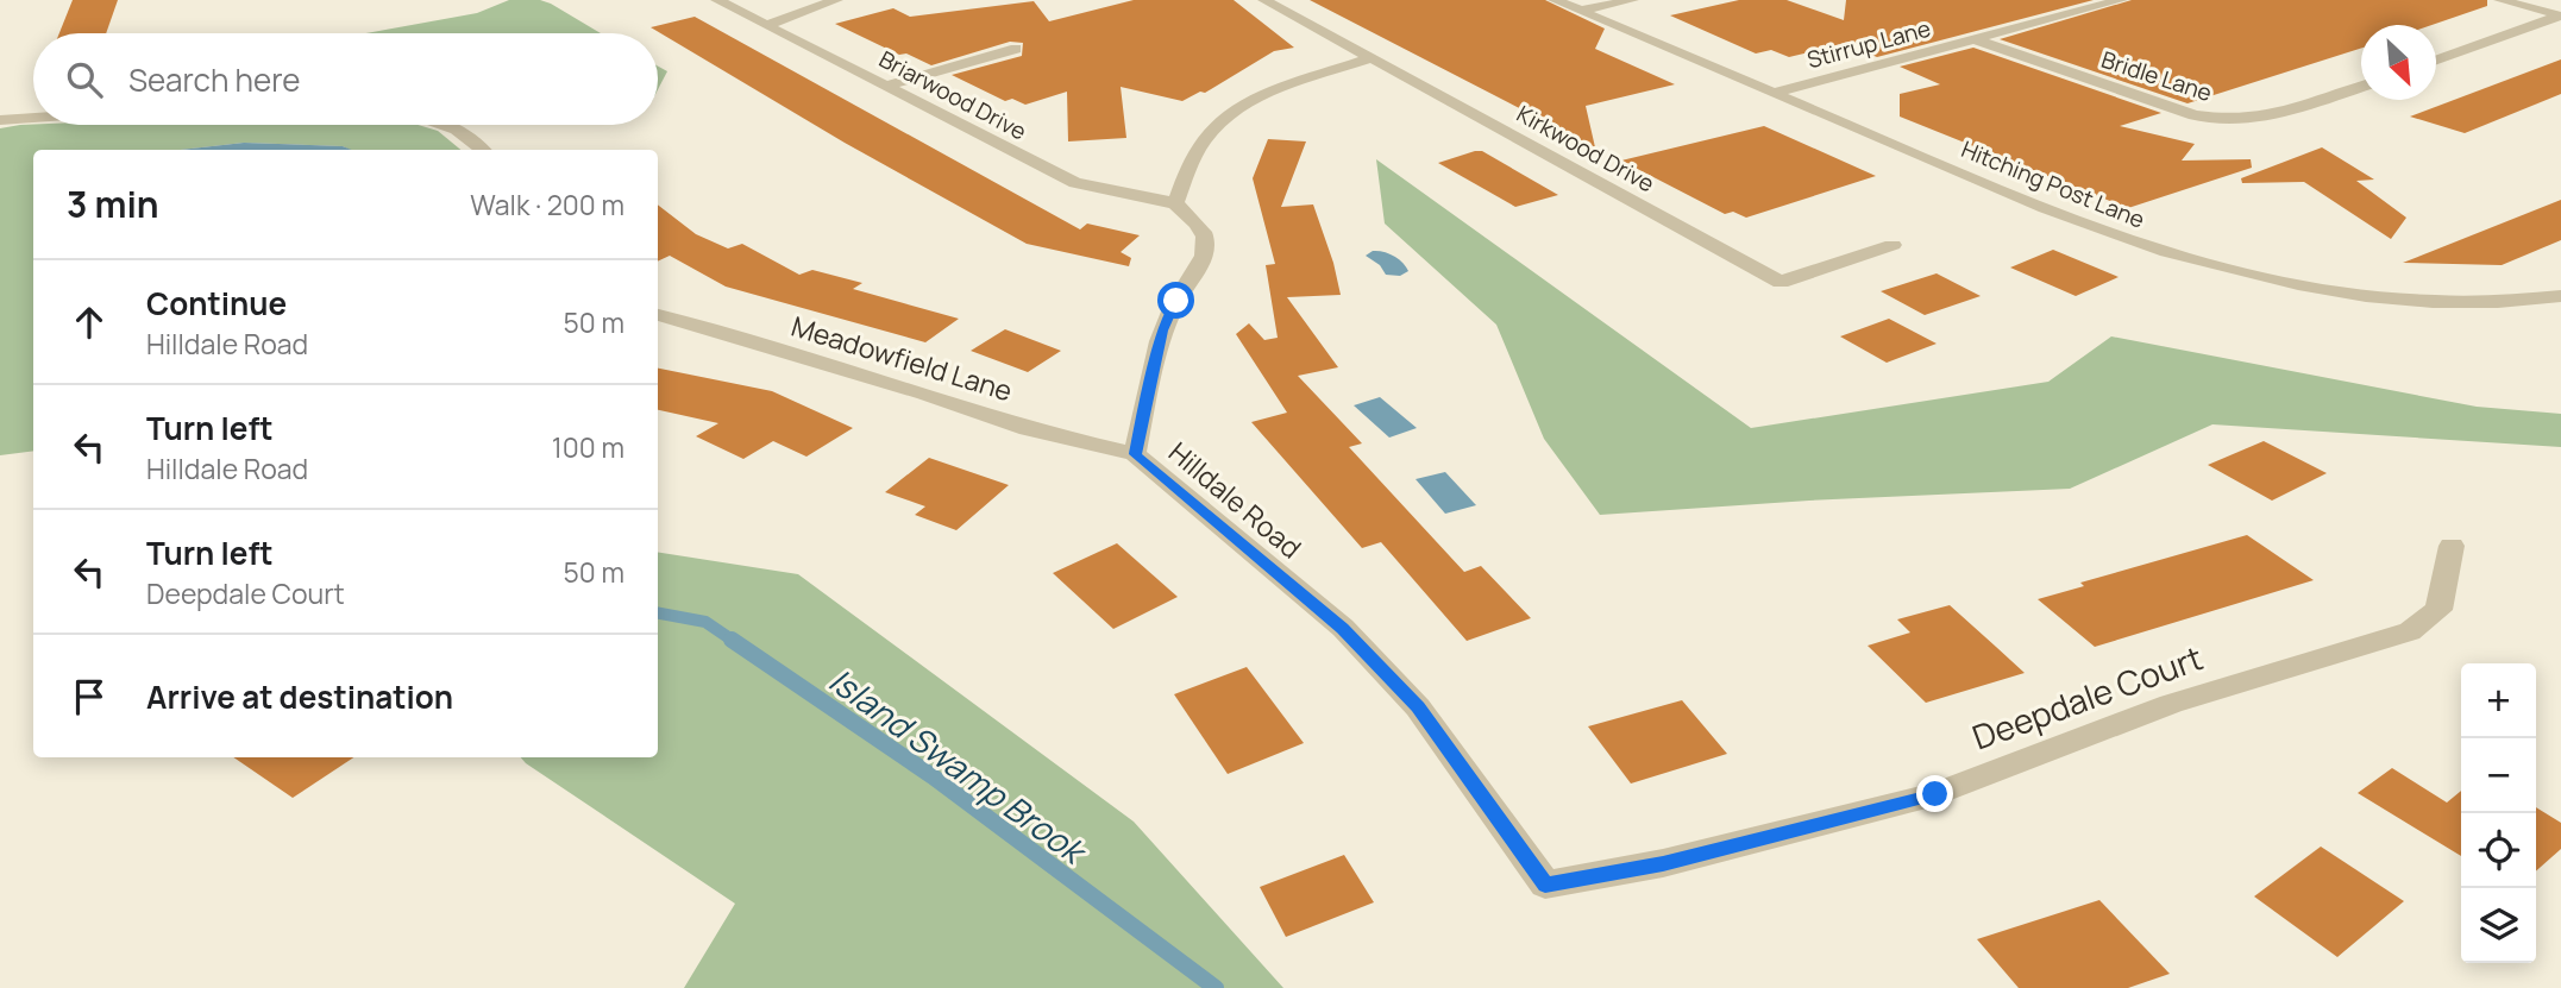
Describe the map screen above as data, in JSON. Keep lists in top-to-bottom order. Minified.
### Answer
{"streets":{"street":["Stirrup Lane","Bridle Lane","Briarwood Drive","Kirkwood Drive","Hitching Post Lane","Meadowfield Lane","Hilldale Road","Deepdale Court"]},"crossings":[["Stirrup Lane","Bridle Lane"],["Stirrup Lane","Hitching Post Lane"],["Briarwood Drive","Hilldale Road"],["Meadowfield Lane","Hilldale Road"],["Hilldale Road","Deepdale Court"]],"water":["Island Swamp Brook"],"north":"bottom right","page":{"search":"Search here","heading":["3 min","Walk · 200 m"],"list":[["Continue","Hilldale Road","50 m"],["Turn left","Hilldale Road","100 m"],["Turn left","Deepdale Court","50 m"],"Arrive at destination"],"map_buttons":["+","−"]}}
